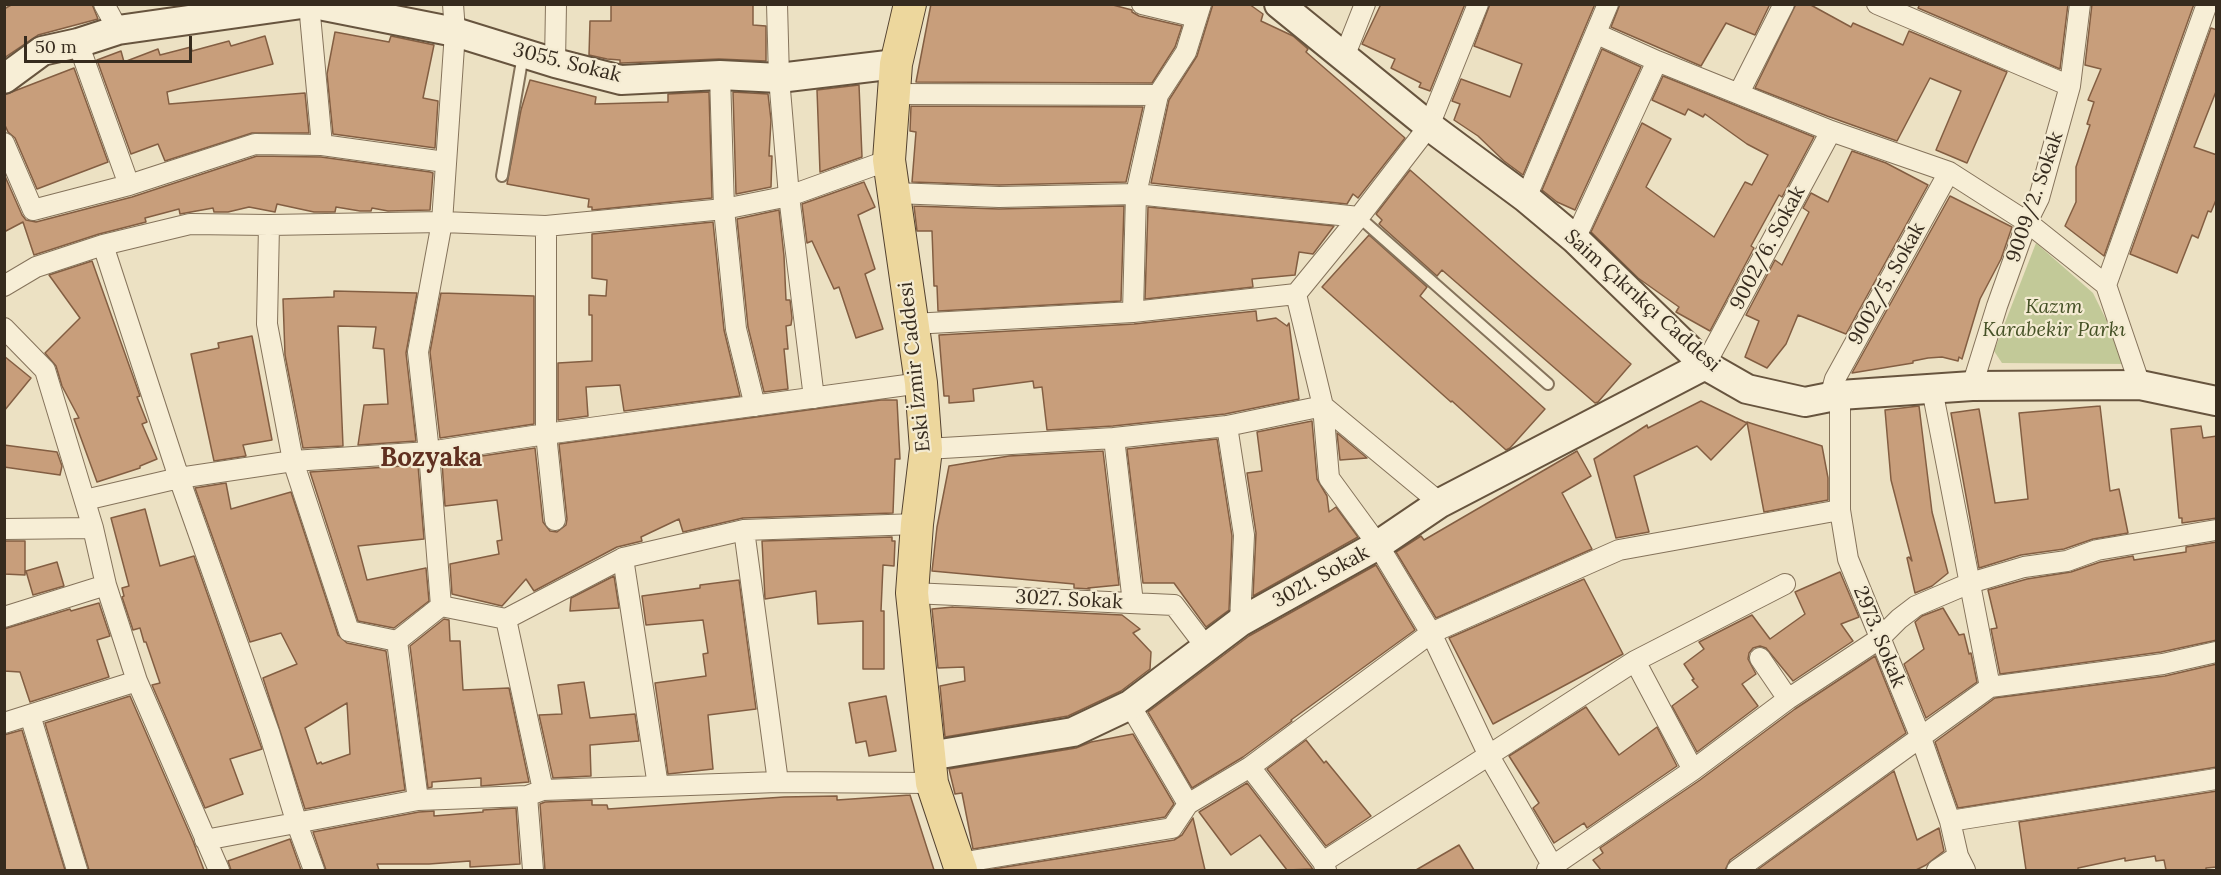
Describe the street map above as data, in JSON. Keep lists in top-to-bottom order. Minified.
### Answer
{"streets":{"main road":["3055. Sokak","Saim Çıkrıkçı Caddesi","Eski İzmir Caddesi","3021. Sokak"],"street":["9009/2. Sokak","9002/6. Sokak","9002/5. Sokak","3027. Sokak","2973. Sokak"]},"crossings":[["3055. Sokak","Eski İzmir Caddesi"],["9009/2. Sokak","Saim Çıkrıkçı Caddesi"],["9002/6. Sokak","Saim Çıkrıkçı Caddesi"],["9002/6. Sokak","3021. Sokak"],["9002/5. Sokak","Saim Çıkrıkçı Caddesi"],["9002/5. Sokak","2973. Sokak"],["Saim Çıkrıkçı Caddesi","3021. Sokak"],["Saim Çıkrıkçı Caddesi","2973. Sokak"],["Eski İzmir Caddesi","3021. Sokak"],["Eski İzmir Caddesi","3027. Sokak"],["3021. Sokak","3027. Sokak"]],"districts":["Bozyaka"],"parks":["Kazım Karabekir Parkı"],"scale_bar":"50 m"}
